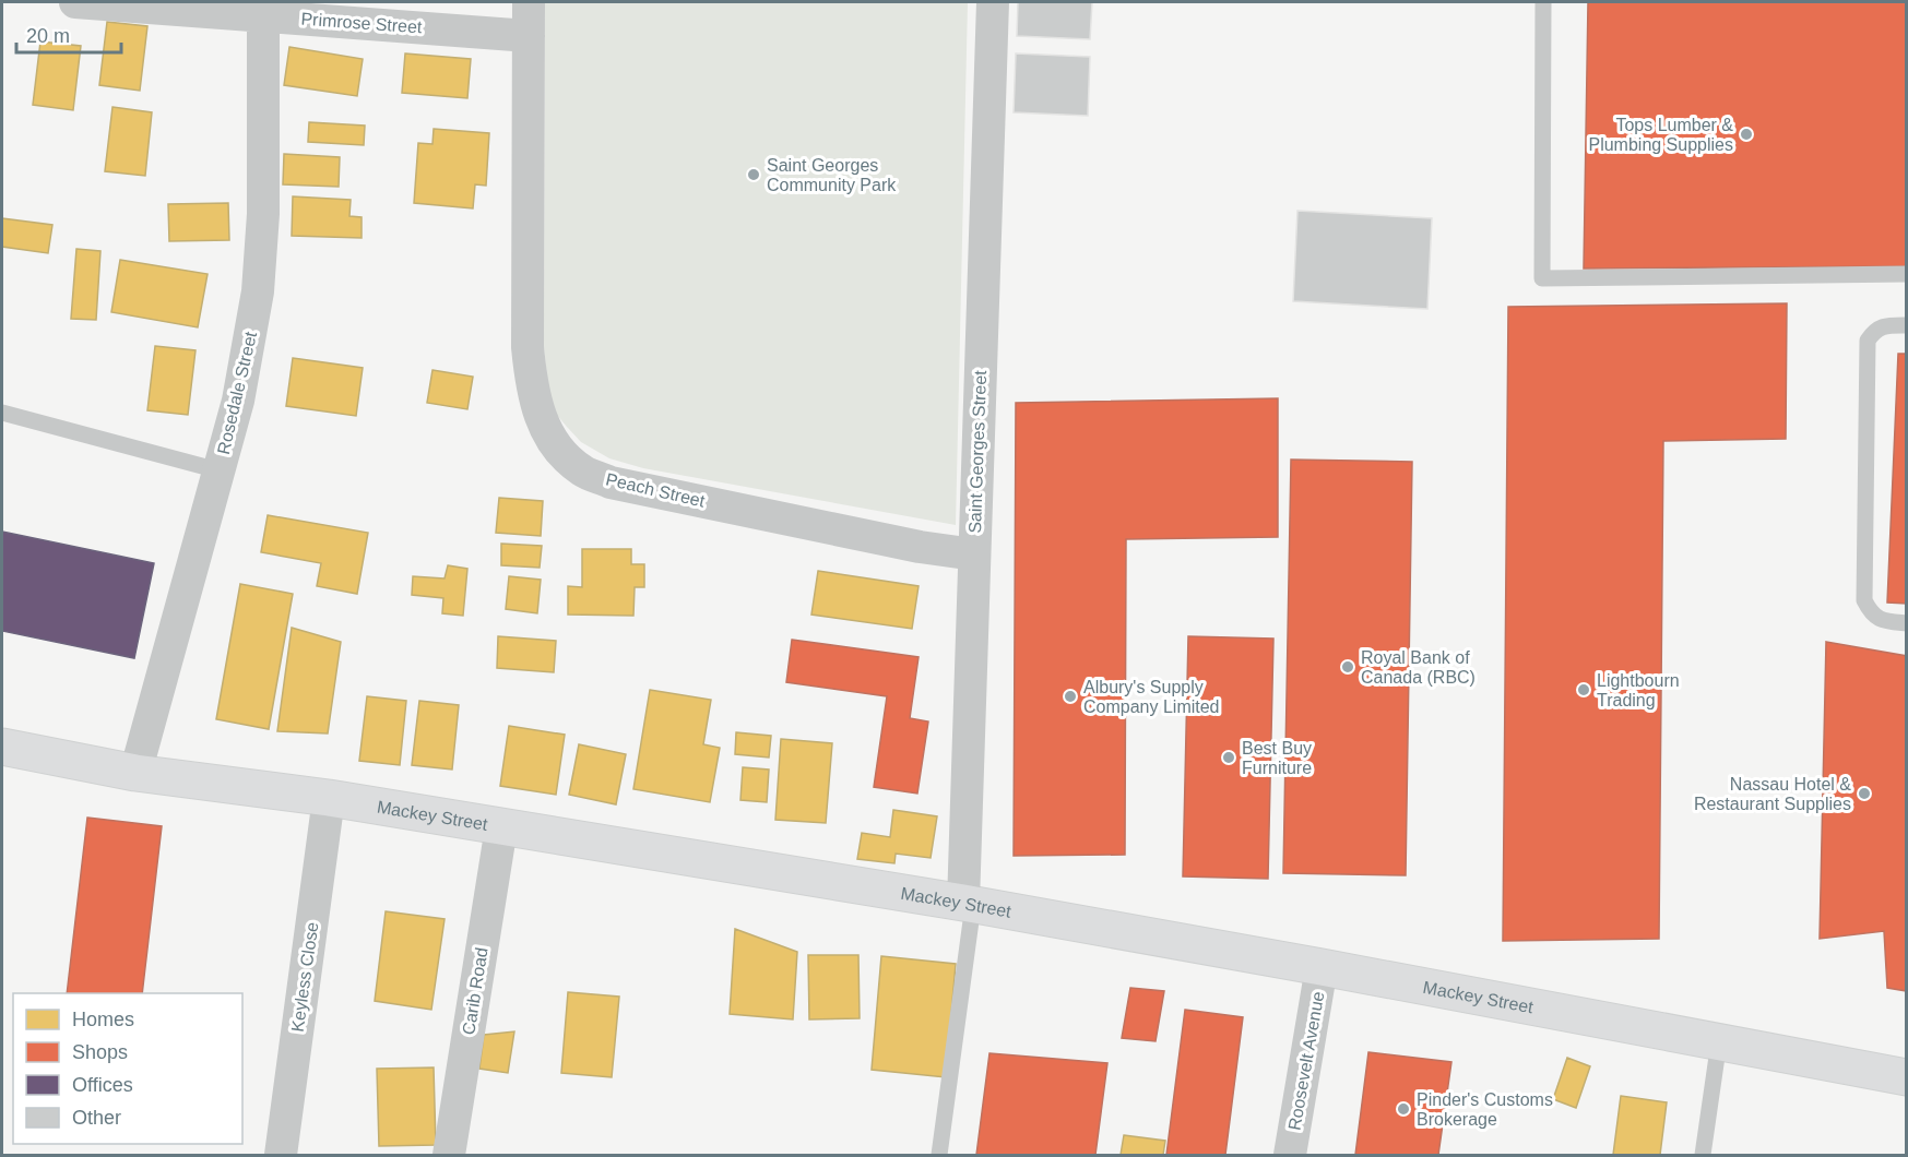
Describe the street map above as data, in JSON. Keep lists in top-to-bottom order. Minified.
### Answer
{"streets":{"main road":["Mackey Street"],"street":["Primrose Street","Rosedale Street","Saint Georges Street","Peach Street","Keyless Close","Carib Road","Roosevelt Avenue"]},"crossings":[["Primrose Street","Rosedale Street"],["Primrose Street","Peach Street"],["Rosedale Street","Mackey Street"],["Saint Georges Street","Peach Street"],["Saint Georges Street","Mackey Street"],["Mackey Street","Keyless Close"],["Mackey Street","Carib Road"],["Mackey Street","Roosevelt Avenue"]],"places":["Tops Lumber & Plumbing Supplies","Saint Georges Community Park","Royal Bank of Canada (RBC)","Lightbourn Trading","Albury's Supply Company Limited","Best Buy Furniture","Nassau Hotel & Restaurant Supplies","Pinder's Customs Brokerage"],"legend":["Homes","Shops","Offices","Other"],"scale_bar":"20 m"}
